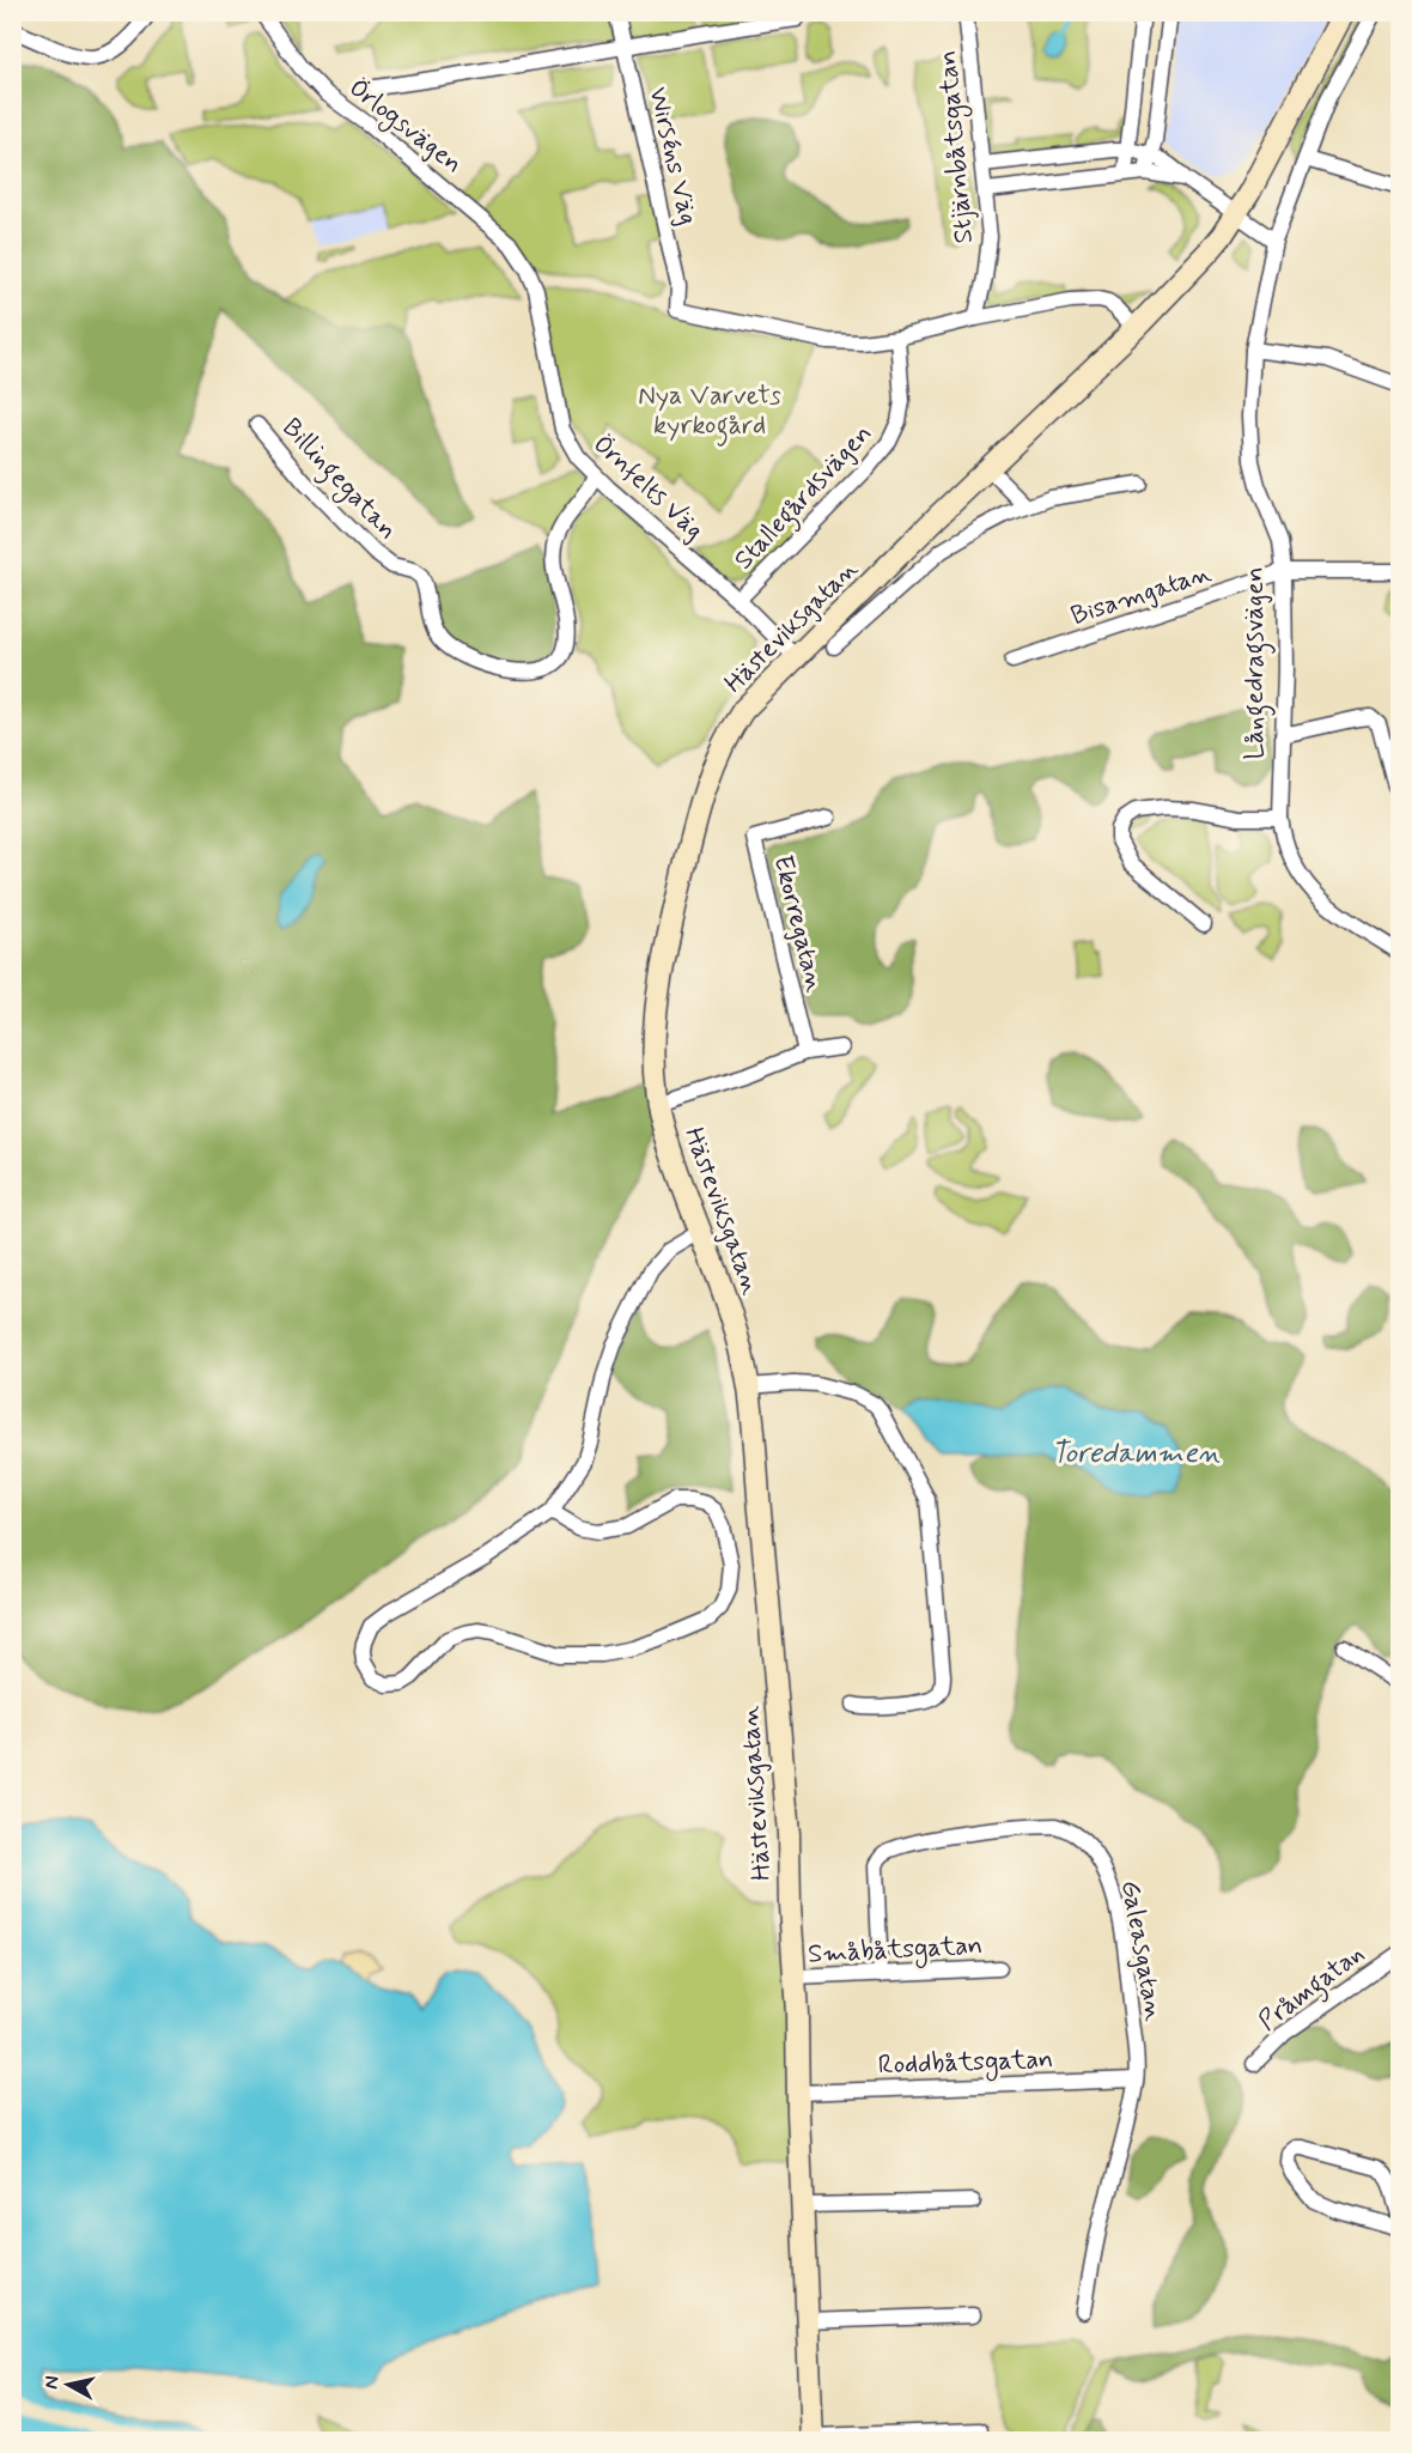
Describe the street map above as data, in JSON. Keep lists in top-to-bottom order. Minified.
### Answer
{"streets":{"street":["Örlogsvägen","Stjärnbåtsgatan","Wirséns Väg","Billingegatan","Örnfelts Väg","Stallegårdsvägen","Bisamgatan","Hästeviksgatan","Långedragsvägen","Ekorregatan","Småbåtsgatan","Galeasgatan","Pråmgatan","Roddbåtsgatan"]},"crossings":[["Örlogsvägen","Örnfelts Väg"],["Wirséns Väg","Stallegårdsvägen"],["Billingegatan","Örnfelts Väg"],["Örnfelts Väg","Stallegårdsvägen"],["Örnfelts Väg","Hästeviksgatan"],["Bisamgatan","Långedragsvägen"],["Hästeviksgatan","Småbåtsgatan"],["Hästeviksgatan","Roddbåtsgatan"],["Småbåtsgatan","Galeasgatan"],["Galeasgatan","Roddbåtsgatan"]],"water":["Toredammen"],"parks":["Nya Varvets kyrkogård"],"north":"left"}
